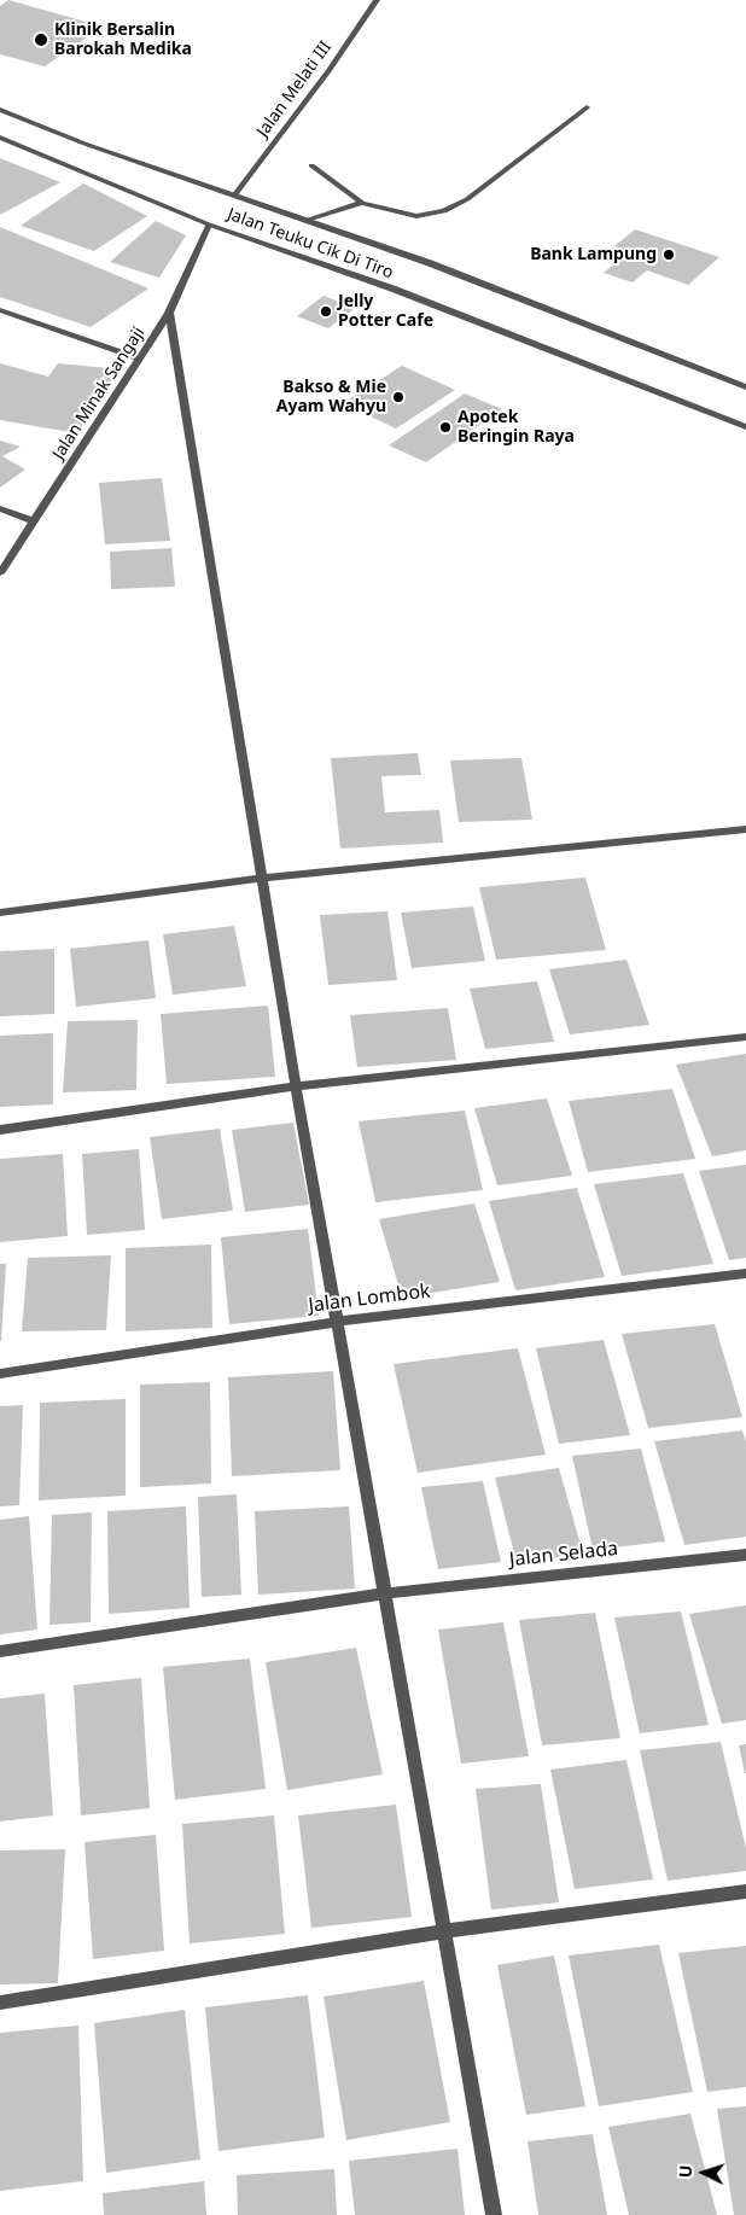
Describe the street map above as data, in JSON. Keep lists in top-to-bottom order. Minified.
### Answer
{"streets":{"street":["Jalan Melati III","Jalan Teuku Cik Di Tiro","Jalan Minak Sangaji","Jalan Lombok","Jalan Selada"]},"crossings":[["Jalan Melati III","Jalan Teuku Cik Di Tiro"],["Jalan Teuku Cik Di Tiro","Jalan Minak Sangaji"]],"places":["Klinik Bersalin Barokah Medika","Bank Lampung","Jelly Potter Cafe","Bakso & Mie Ayam Wahyu","Apotek Beringin Raya"],"north":"left"}
